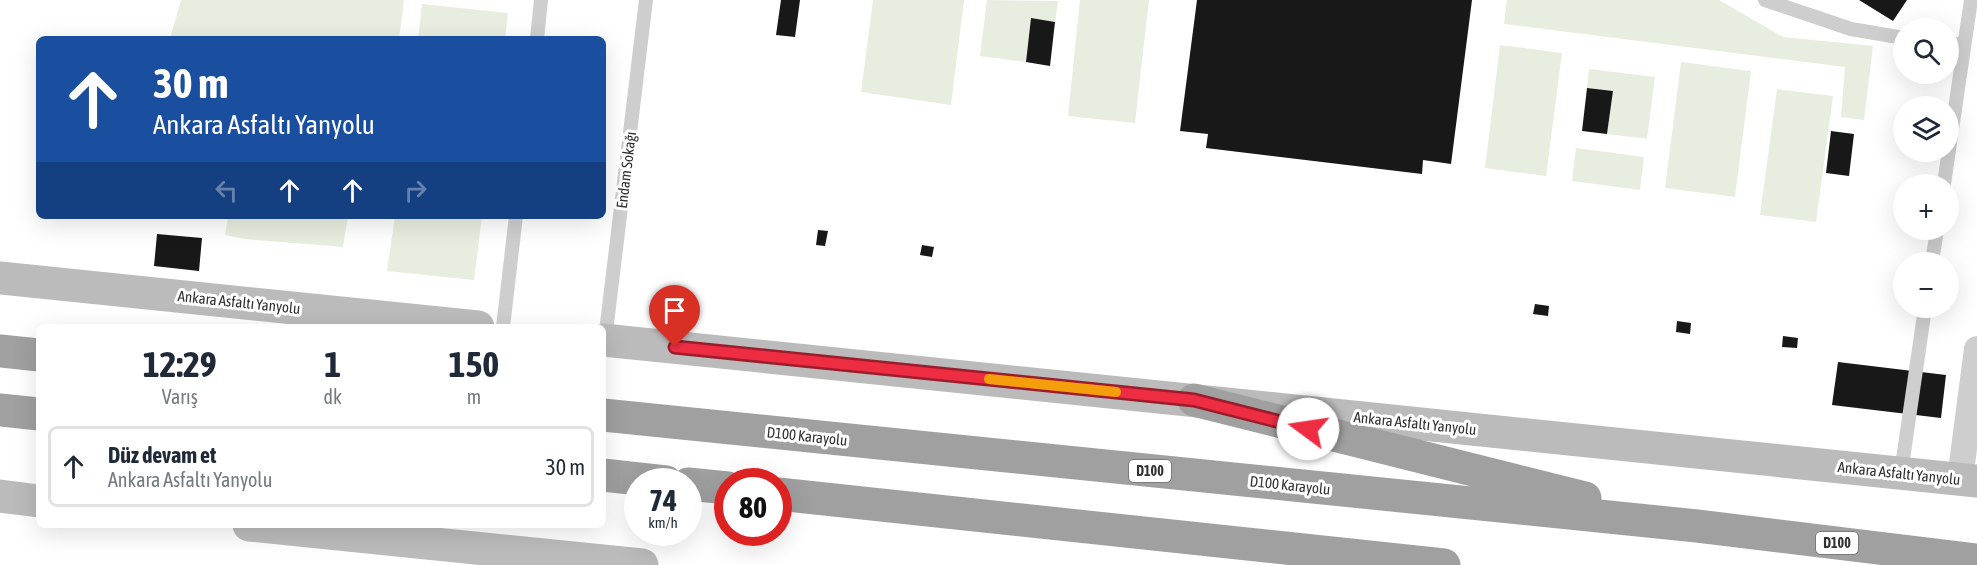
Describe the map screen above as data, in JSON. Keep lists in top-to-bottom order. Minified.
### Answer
{"streets":{"highway":["D100 Karayolu","D100"],"main road":["Ankara Asfaltı Yanyolu"],"lane":["Endam Sokağı"]},"page":{"map_buttons":["+","−"],"turn":["30 m","Ankara Asfaltı Yanyolu"],"eta":["12:29","Varış","1","dk","150","m"],"list":[{"name":"Düz devam et","note":"Ankara Asfaltı Yanyolu","value":"30 m"}],"speed":"74 km/h","limit":"80"}}
